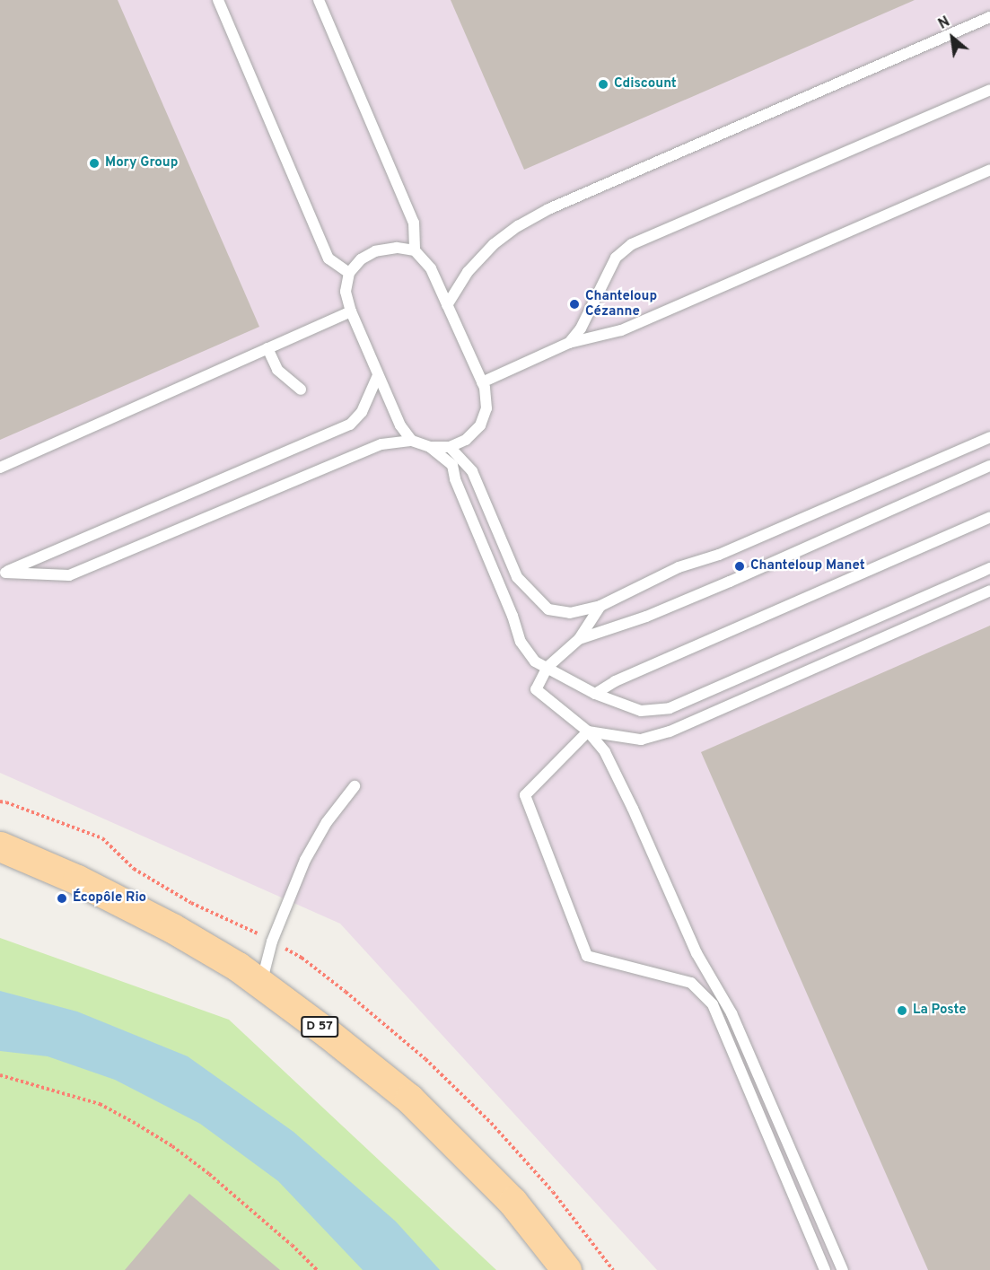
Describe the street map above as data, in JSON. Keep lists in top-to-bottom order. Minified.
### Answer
{"streets":{"main road":["D 57"]},"places":["Cdiscount","Mory Group","Chanteloup Cézanne","Chanteloup Manet","Écopôle Rio","La Poste"],"north":"top left"}
